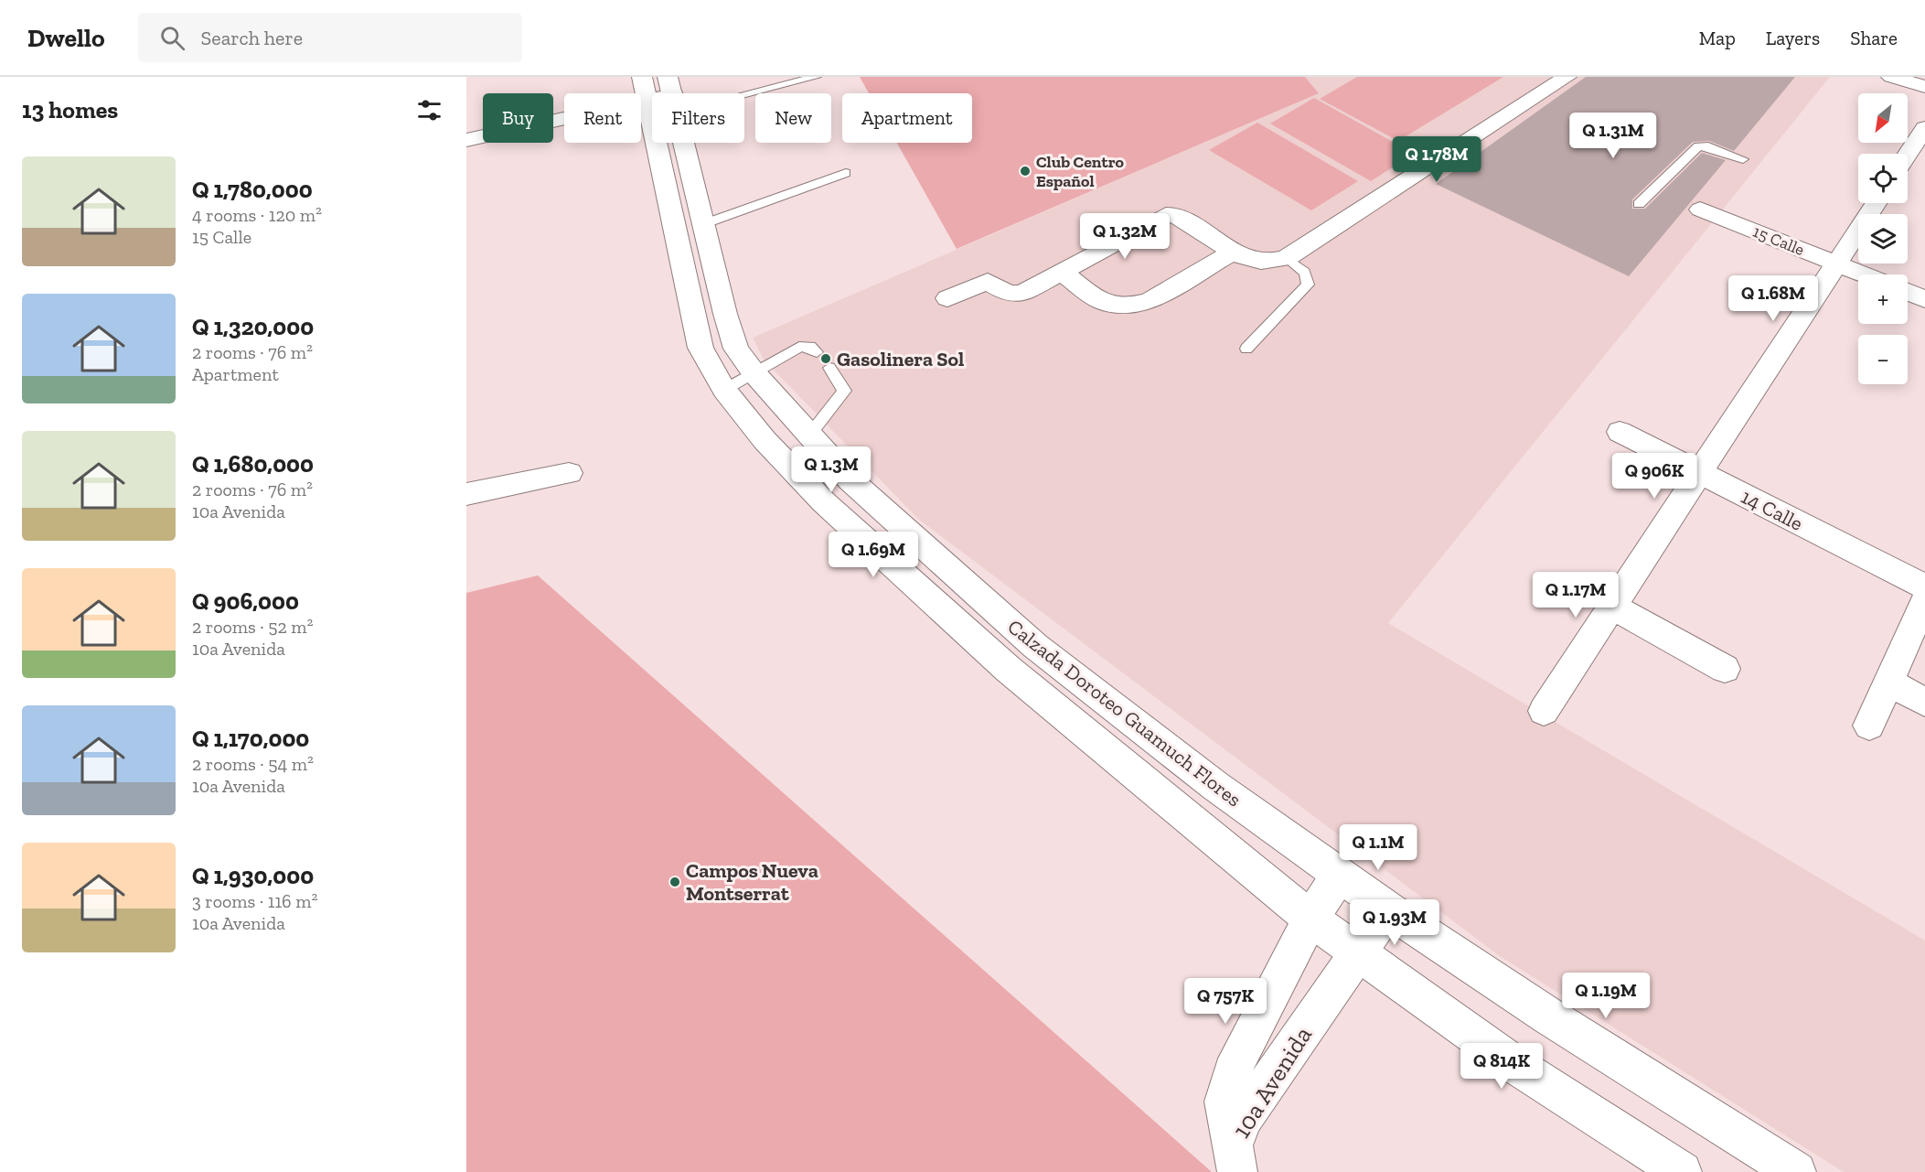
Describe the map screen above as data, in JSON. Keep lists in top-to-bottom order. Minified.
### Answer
{"streets":{"main road":["15 Calle","14 Calle","Calzada Doroteo Guamuch Flores","10a Avenida"]},"crossings":[["Calzada Doroteo Guamuch Flores","10a Avenida"]],"places":["Club Centro Español","Gasolinera Sol","Campos Nueva Montserrat"],"north":"bottom left","page":{"header":"Dwello","search":"Search here","nav":["Map","Layers","Share"],"heading":"13 homes","map_buttons":["+","−"],"chip":["Buy","Rent","Filters","New","Apartment"],"price":["Q 1.31M","Q 1.78M","Q 1.32M","Q 1.68M","Q 1.3M","Q 906K","Q 1.69M","Q 1.17M","Q 1.1M","Q 1.93M","Q 1.19M","Q 757K","Q 814K"],"list":[{"name":"Q 1,780,000","note":"4 rooms · 120 m² · 15 Calle"},{"name":"Q 1,320,000","note":"2 rooms · 76 m² · Apartment"},{"name":"Q 1,680,000","note":"2 rooms · 76 m² · 10a Avenida"},{"name":"Q 906,000","note":"2 rooms · 52 m² · 10a Avenida"},{"name":"Q 1,170,000","note":"2 rooms · 54 m² · 10a Avenida"},{"name":"Q 1,930,000","note":"3 rooms · 116 m² · 10a Avenida"}]}}
